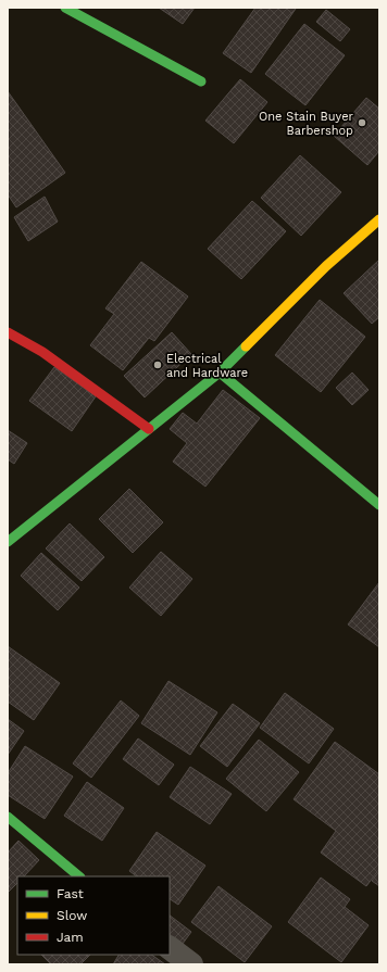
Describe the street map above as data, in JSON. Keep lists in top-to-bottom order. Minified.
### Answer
{"places":["One Stain Buyer Barbershop","Electrical and Hardware"],"legend":["Fast","Slow","Jam"]}
